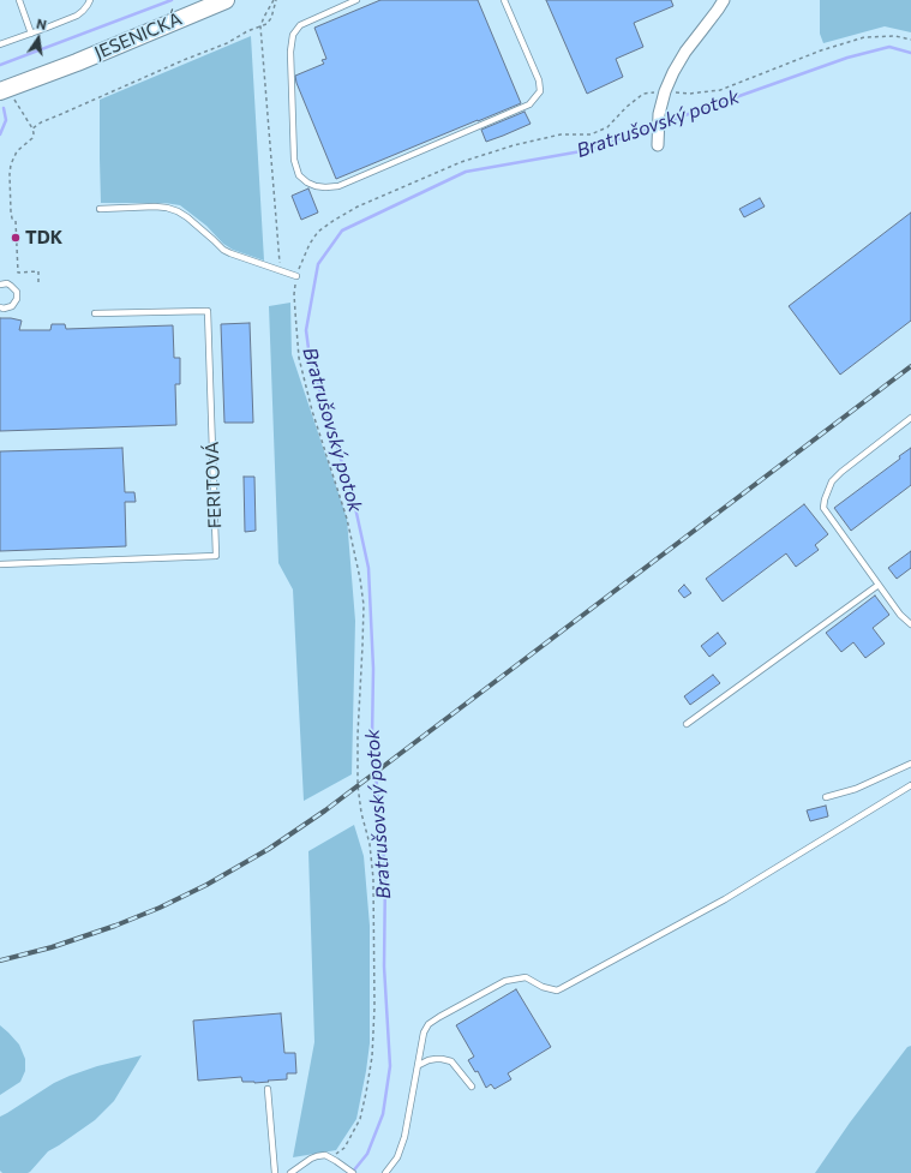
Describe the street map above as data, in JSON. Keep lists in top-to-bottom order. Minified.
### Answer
{"streets":{"main road":["JESENICKÁ"],"lane":["FERITOVÁ"]},"water":["Bratrušovský potok"],"places":["TDK"],"north":"top"}
